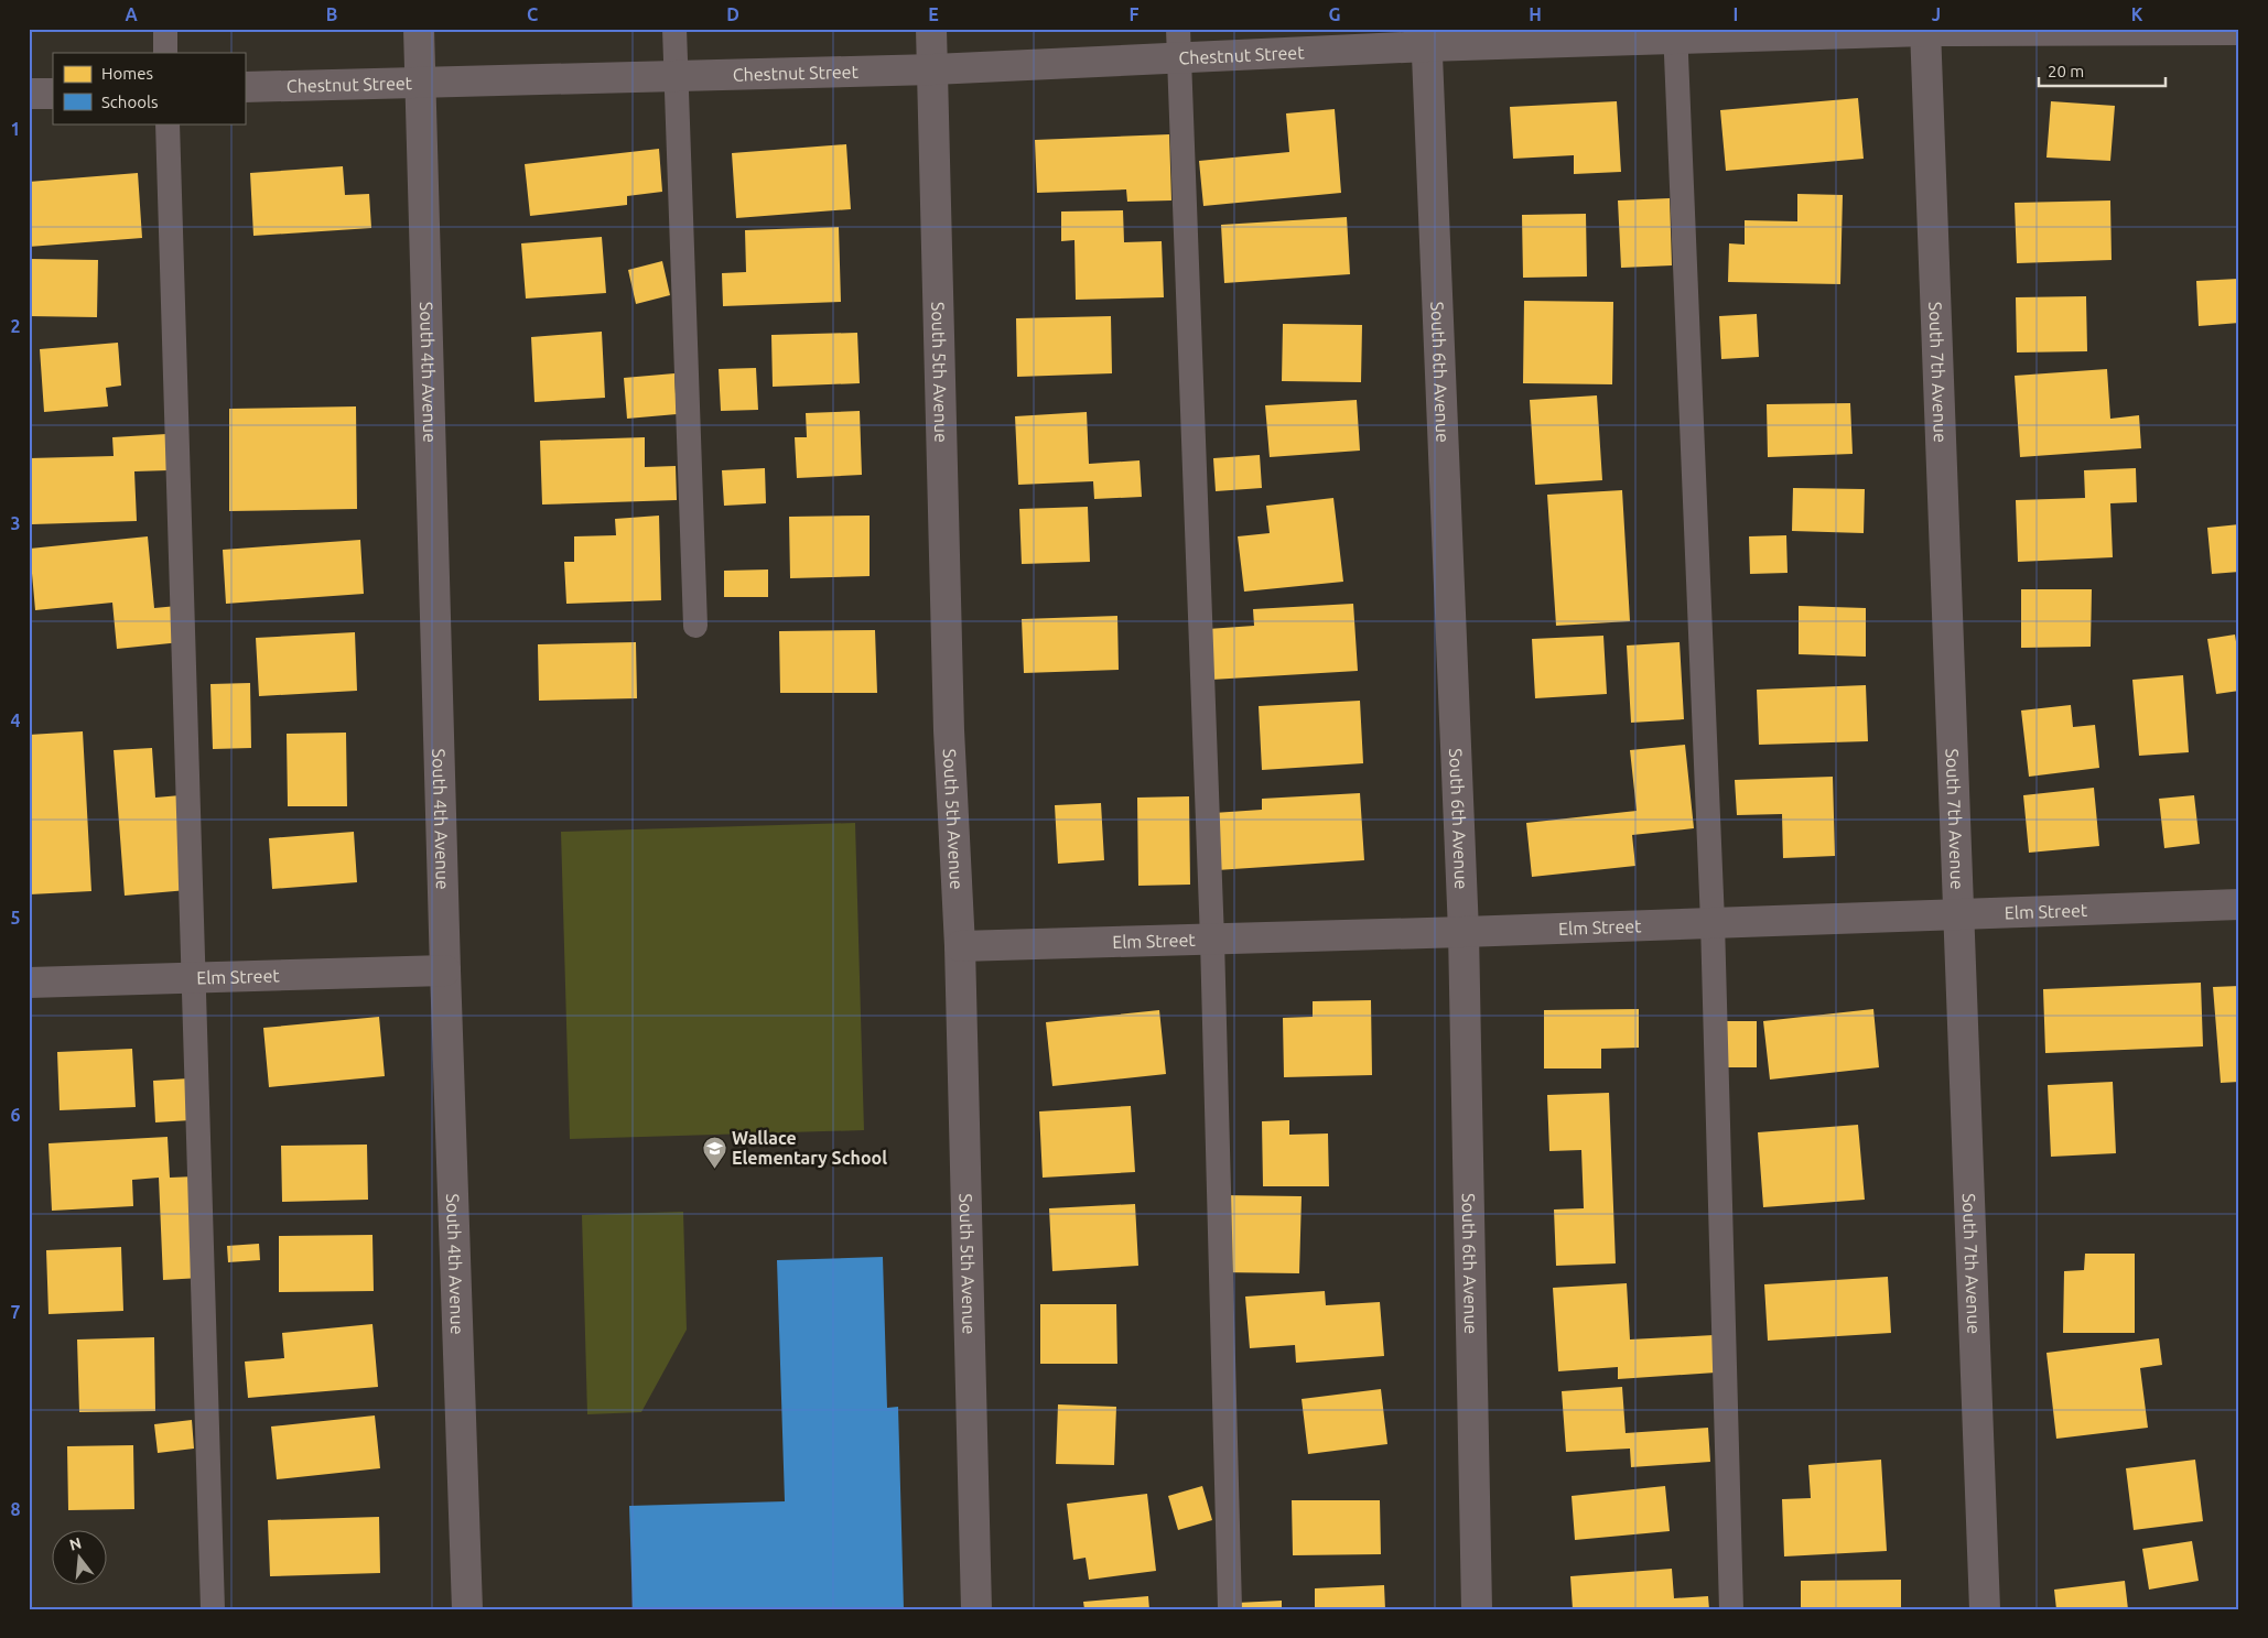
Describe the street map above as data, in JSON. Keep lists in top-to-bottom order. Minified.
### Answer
{"streets":{"street":["Chestnut Street","South 4th Avenue","South 5th Avenue","South 6th Avenue","South 7th Avenue","Elm Street"]},"crossings":[["Chestnut Street","South 4th Avenue"],["Chestnut Street","South 5th Avenue"],["Chestnut Street","South 6th Avenue"],["Chestnut Street","South 7th Avenue"],["South 4th Avenue","Elm Street"],["South 5th Avenue","Elm Street"],["South 6th Avenue","Elm Street"],["South 7th Avenue","Elm Street"]],"places":{"school or university":["Wallace Elementary School"]},"legend":["Homes","Schools"],"scale_bar":"20 m","north":"top","grid":{"columns":["A","B","C","D","E","F","G","H","I","J","K"],"rows":["1","2","3","4","5","6","7","8"]}}
